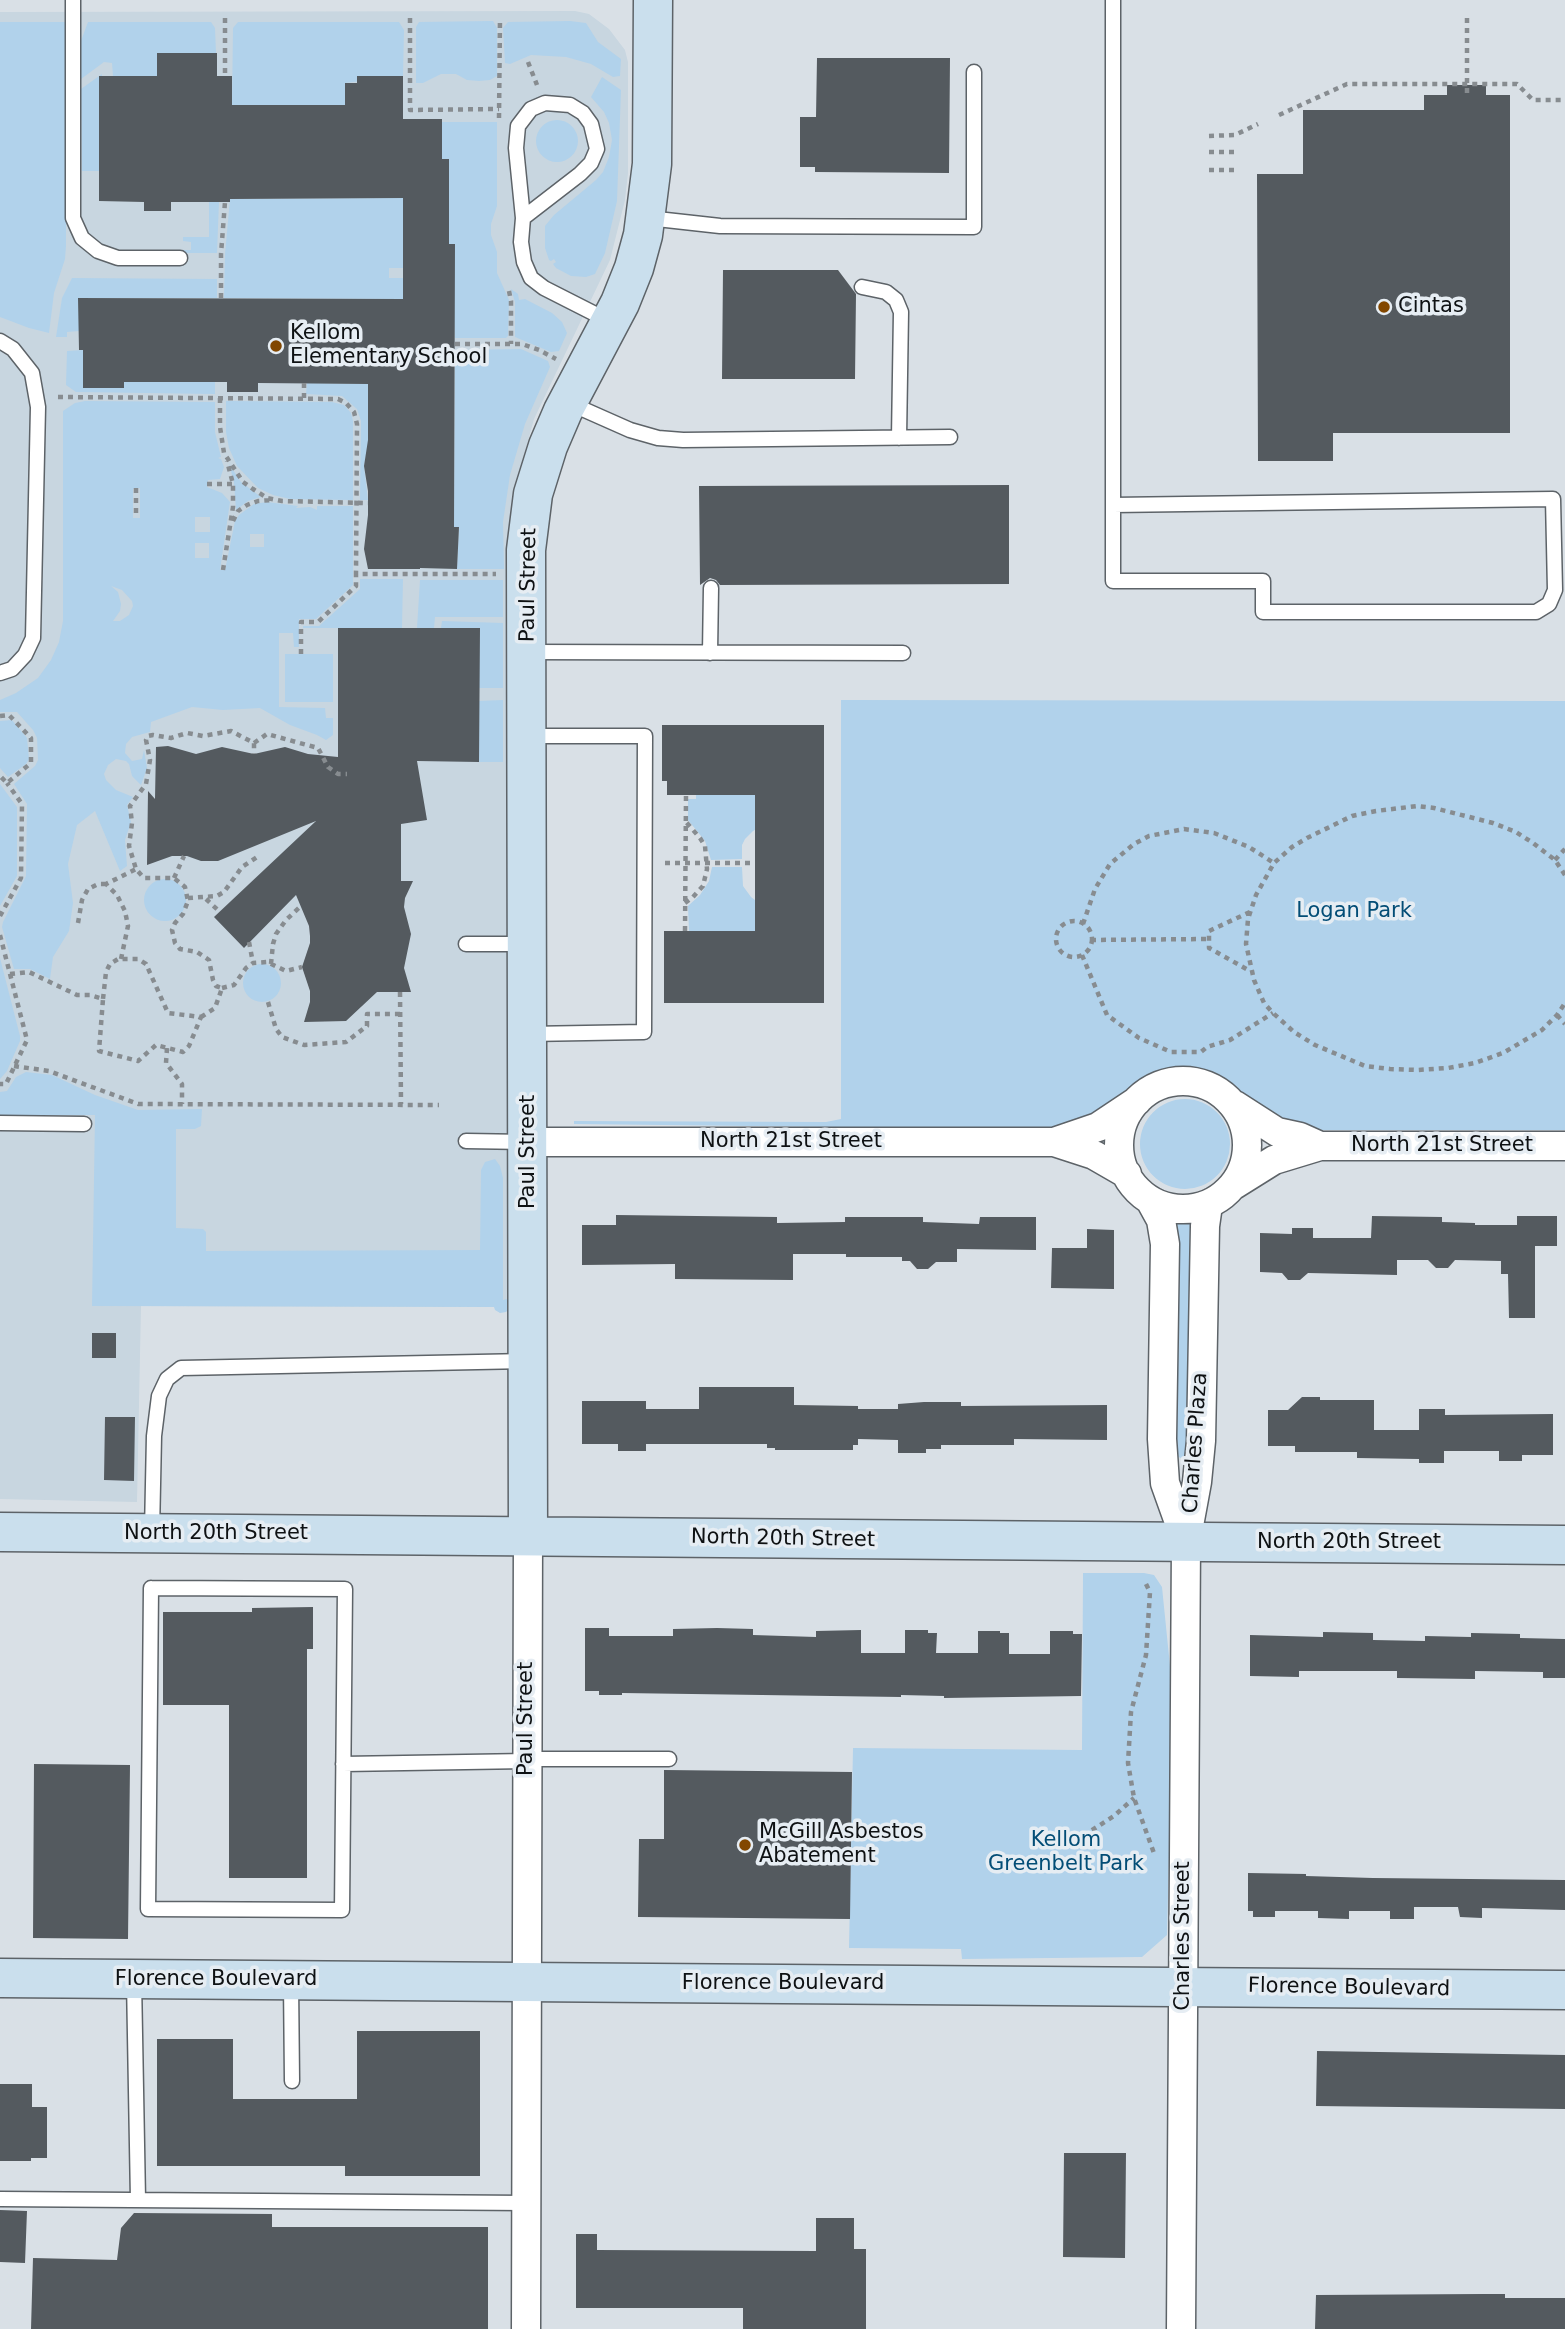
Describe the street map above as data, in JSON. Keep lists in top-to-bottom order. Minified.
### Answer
{"streets":{"street":["Paul Street","North 21st Street","Charles Plaza","North 20th Street","Charles Street","Florence Boulevard"]},"crossings":[["Paul Street","North 21st Street"],["Paul Street","North 20th Street"],["Paul Street","Florence Boulevard"],["Charles Plaza","North 20th Street"],["Charles Plaza","Charles Street"],["North 20th Street","Charles Street"],["Charles Street","Florence Boulevard"]],"parks":["Logan Park","Kellom Greenbelt Park"],"places":["Cintas","Kellom Elementary School","McGill Asbestos Abatement"]}
